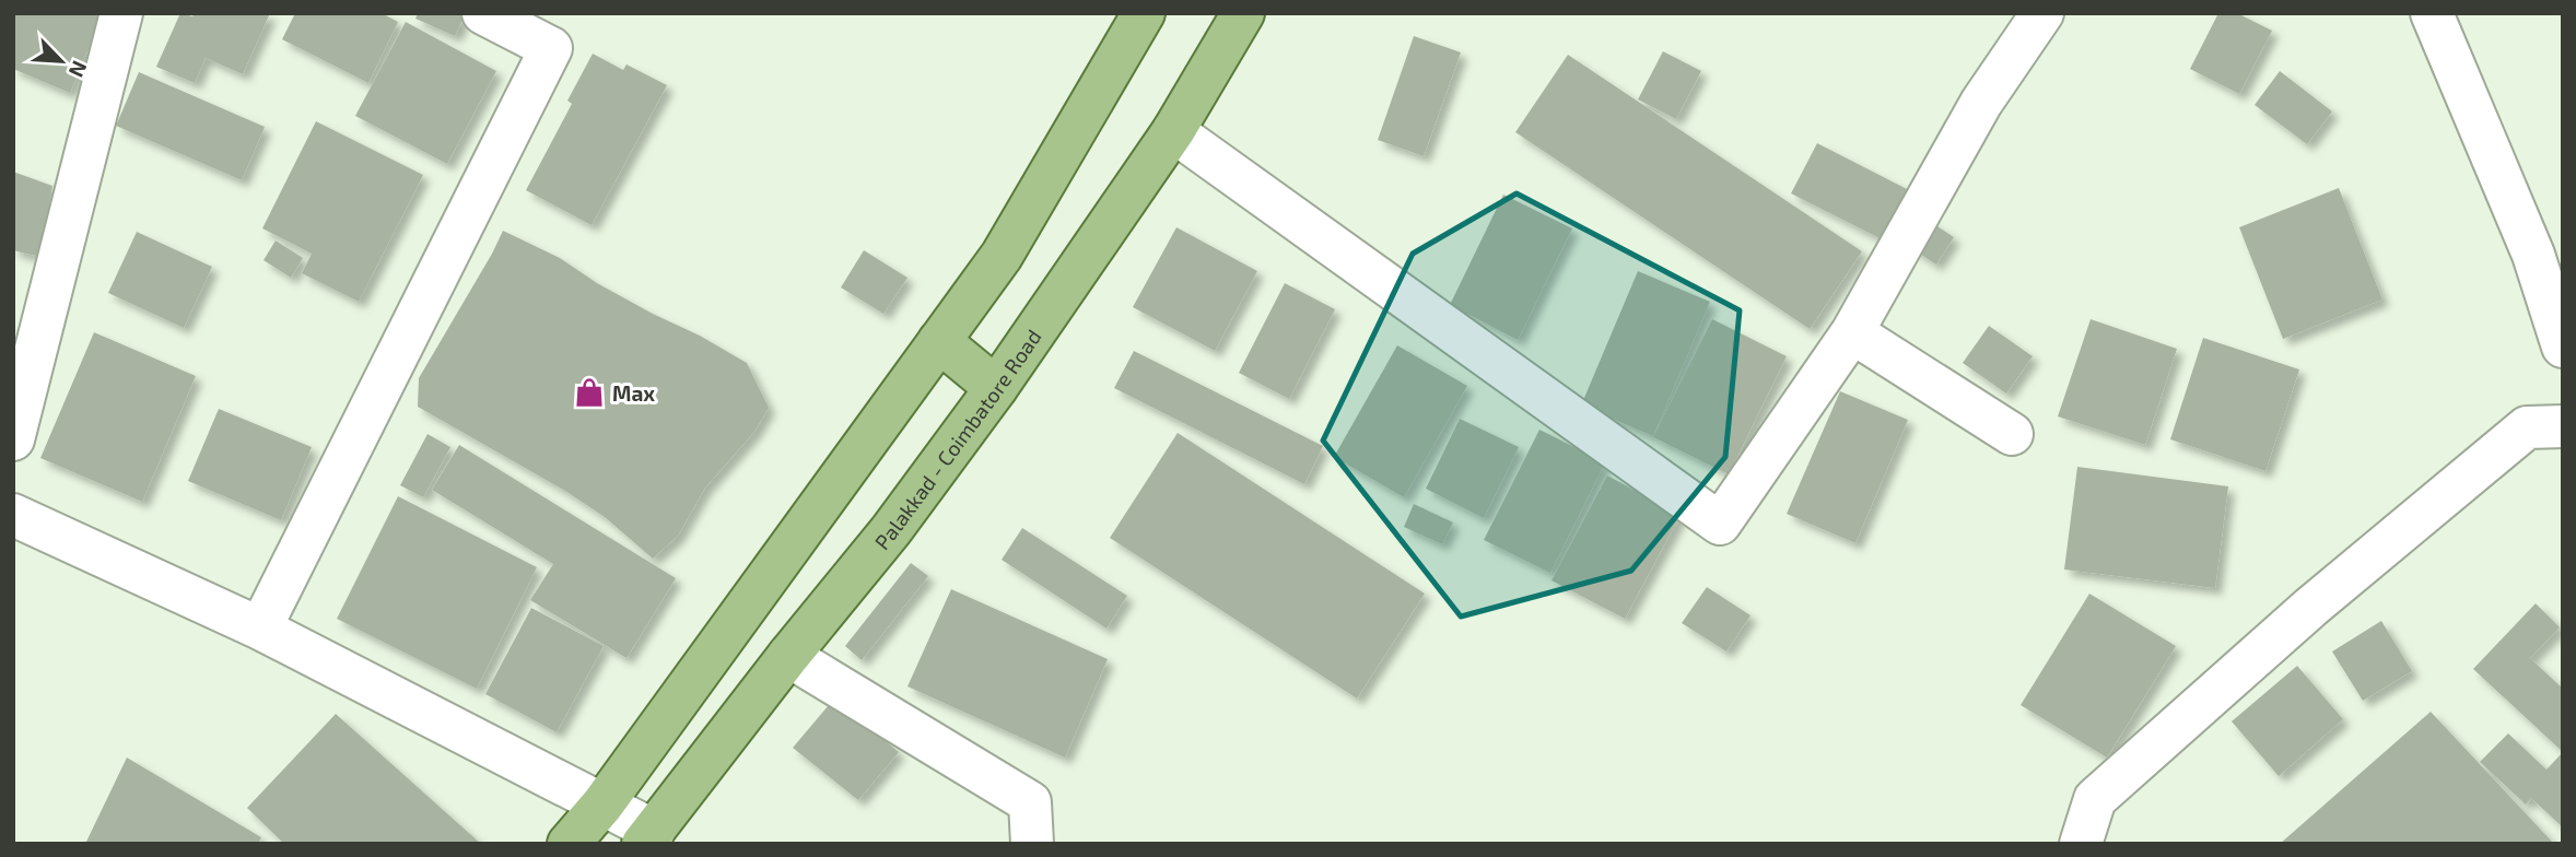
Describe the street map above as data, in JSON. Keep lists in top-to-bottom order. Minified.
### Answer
{"streets":{"main road":["Palakkad - Coimbatore Road"]},"places":{"shop":["Max"]},"north":"bottom right"}
